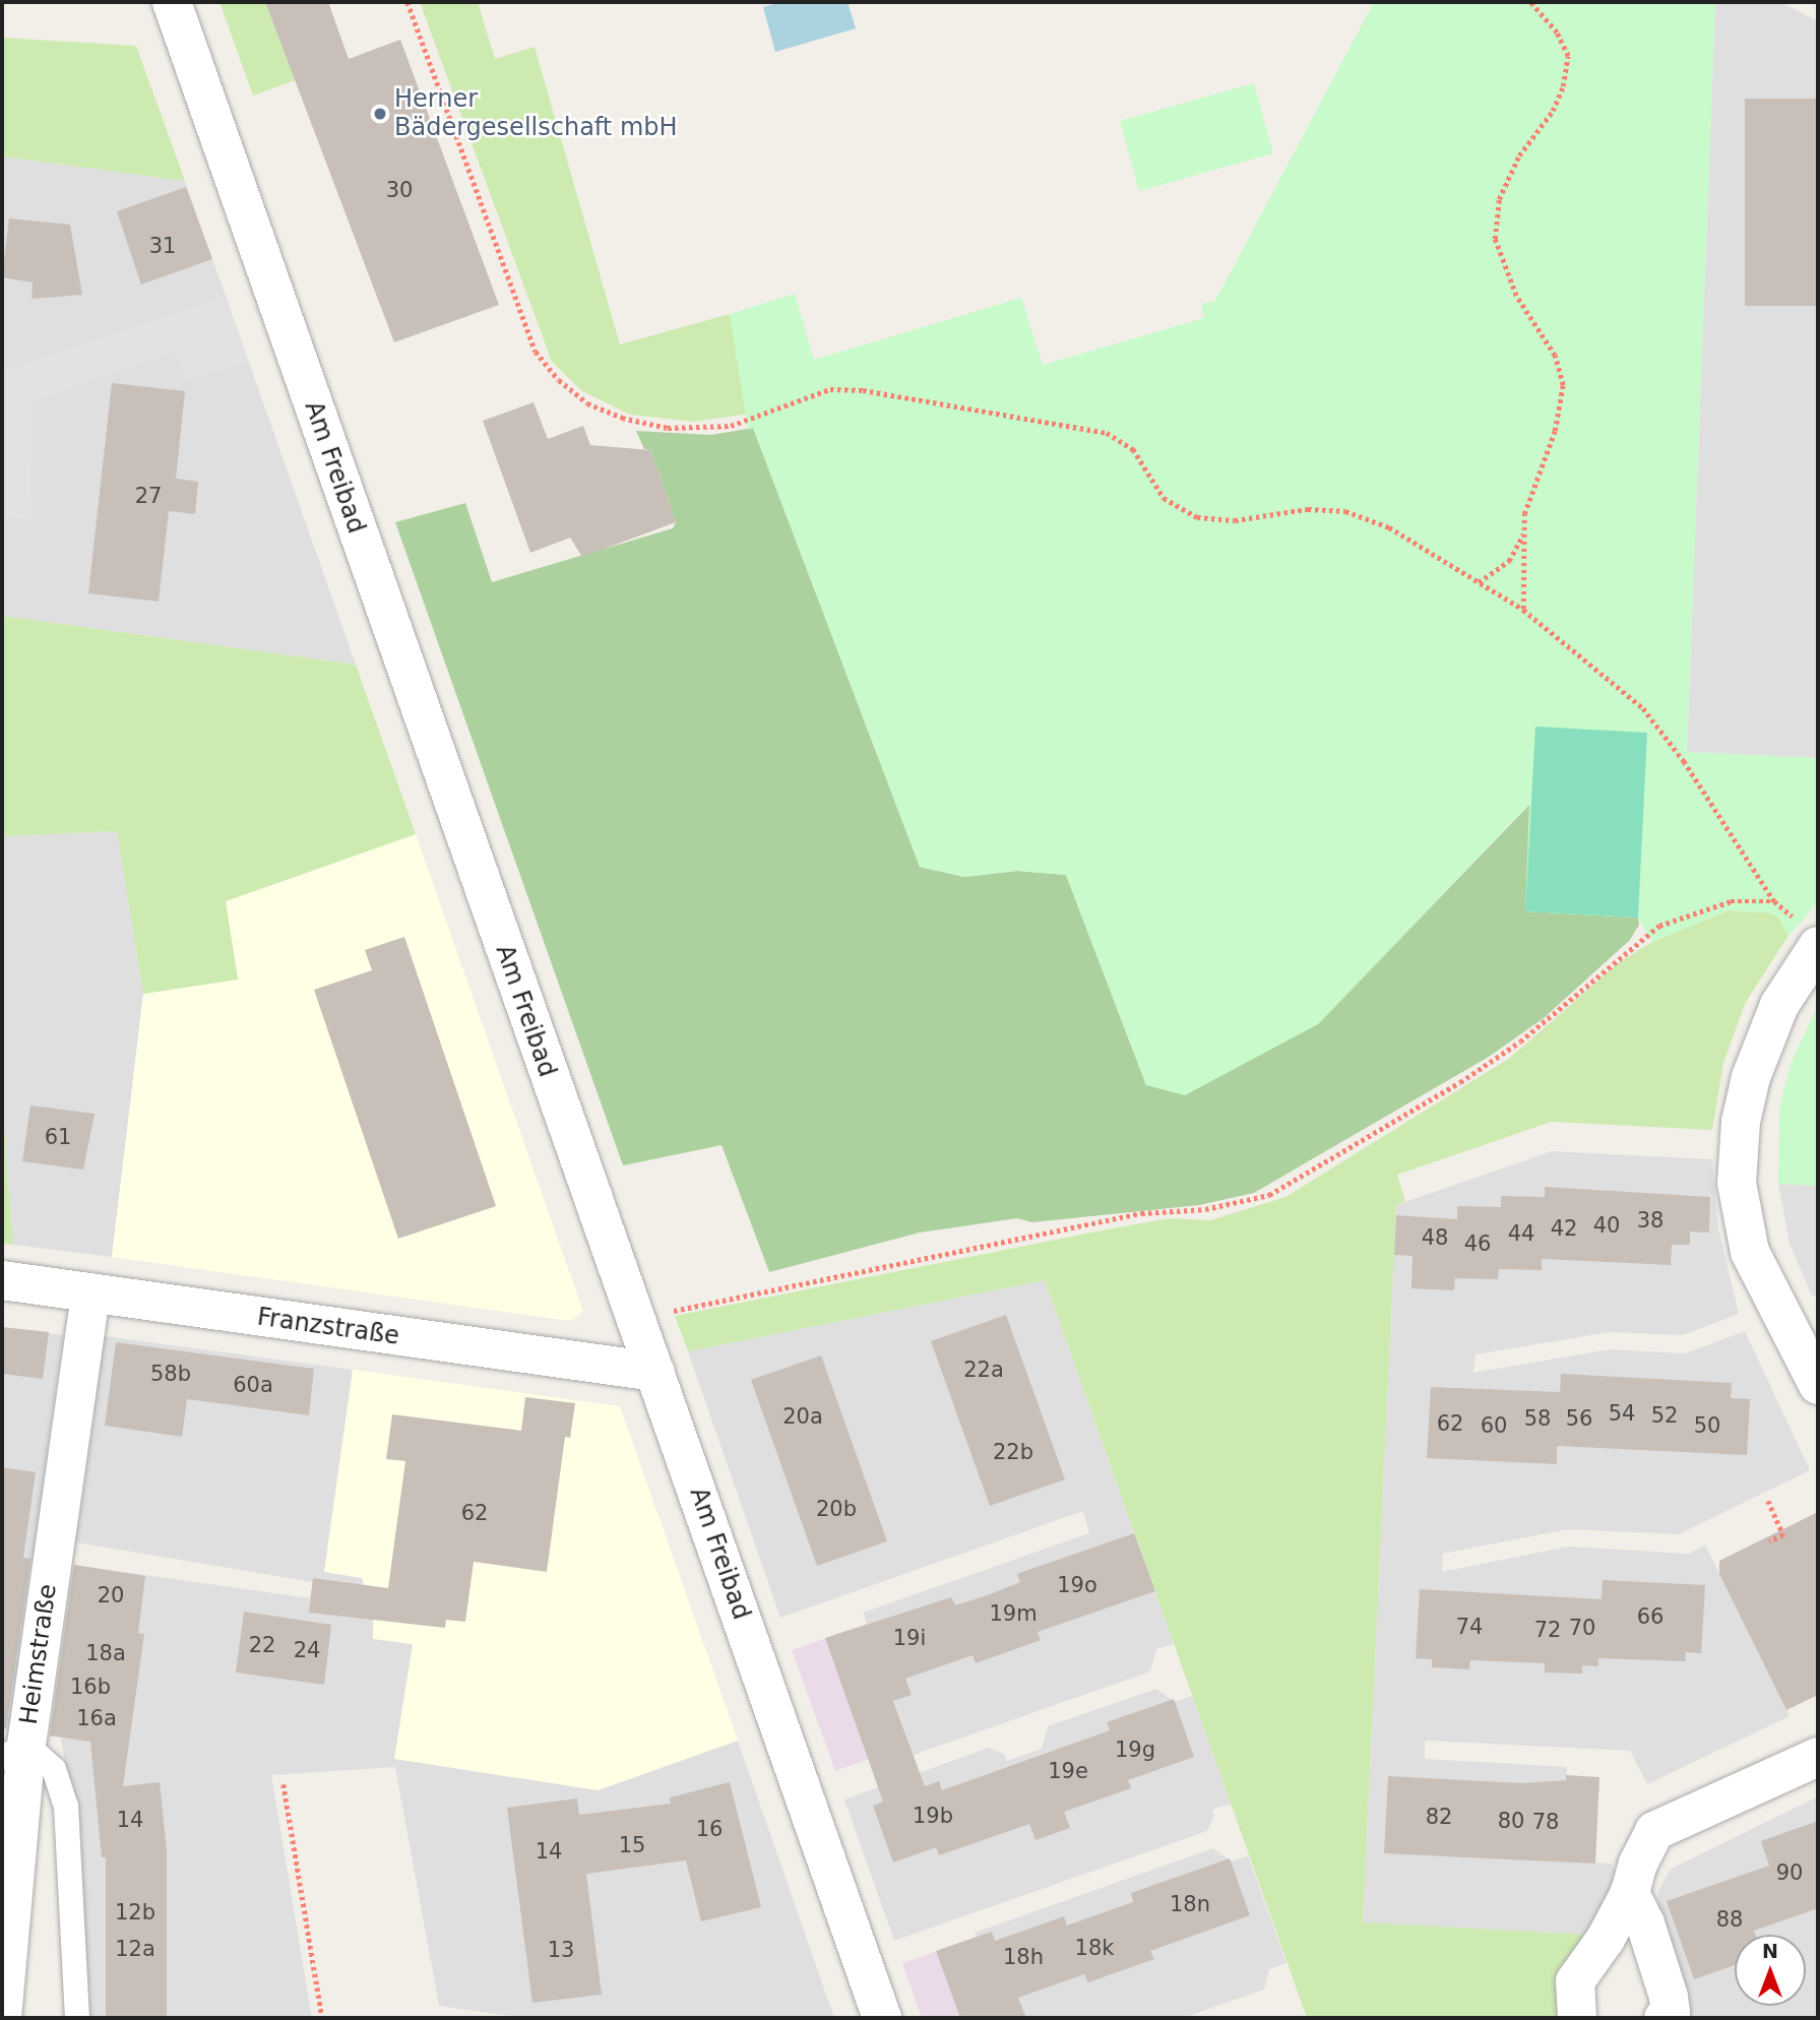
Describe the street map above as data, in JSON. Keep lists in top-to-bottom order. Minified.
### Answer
{"streets":{"street":["Am Freibad","Franzstraße","Heimstraße"]},"crossings":[["Am Freibad","Franzstraße"],["Franzstraße","Heimstraße"]],"places":["Herner Bädergesellschaft mbH"],"house_numbers":["30","31","27","61","38","40","42","44","48","46","22a","58b","60a","54","52","20a","58","56","62","60","50","22b","20b","62","19o","20","19m","66","74","70","72","19i","22","24","18a","16b","16a","19g","19e","19b","82","14","80","78","16","15","14","90","18n","12b","88","18k","12a","13","18h"],"north":"top"}
